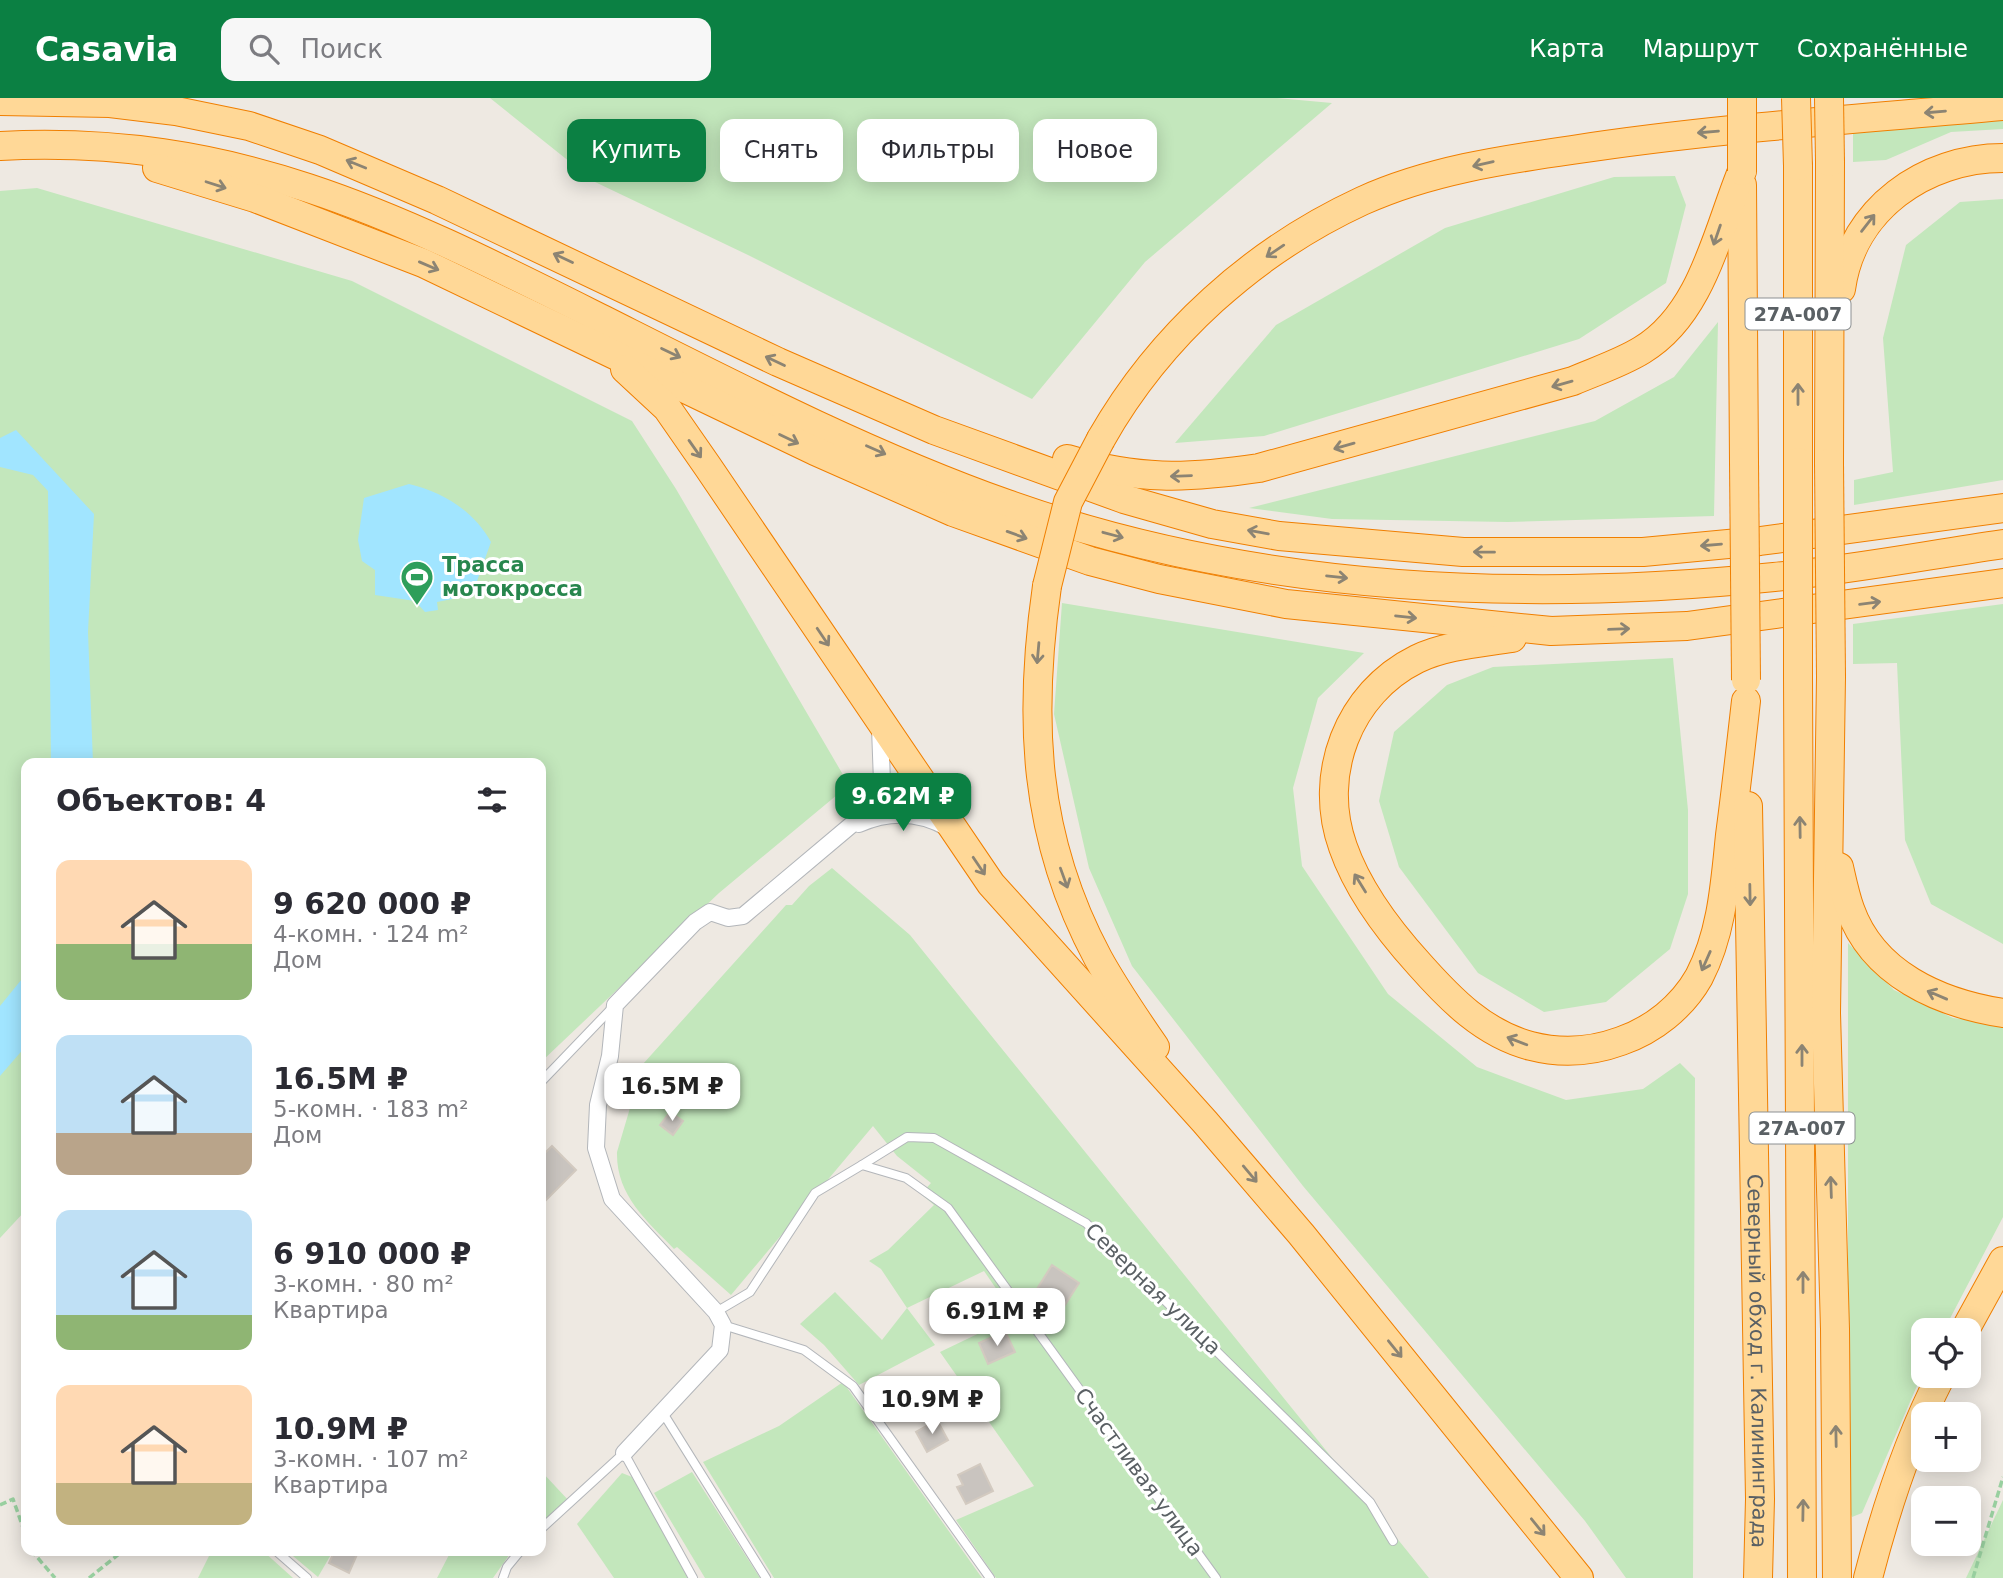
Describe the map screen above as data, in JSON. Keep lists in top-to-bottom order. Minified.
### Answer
{"streets":{"highway":["27А-007","Северный обход г. Калининграда"],"lane":["Северная улица","Счастливая улица"]},"crossings":[["27А-007","Северный обход г. Калининграда"],["Северная улица","Счастливая улица"]],"places":{"sports":["Трасса мотокросса"]},"page":{"header":"Casavia","search":"Поиск","nav":["Карта","Маршрут","Сохранённые"],"chip":["Купить","Снять","Фильтры","Новое"],"heading":"Объектов: 4","price":["9.62M ₽","16.5M ₽","6.91M ₽","10.9M ₽"],"list":[{"name":"9 620 000 ₽","note":"4-комн. · 124 m² · Дом"},{"name":"16.5M ₽","note":"5-комн. · 183 m² · Дом"},{"name":"6 910 000 ₽","note":"3-комн. · 80 m² · Квартира"},{"name":"10.9M ₽","note":"3-комн. · 107 m² · Квартира"}],"map_buttons":["+","−"]}}
